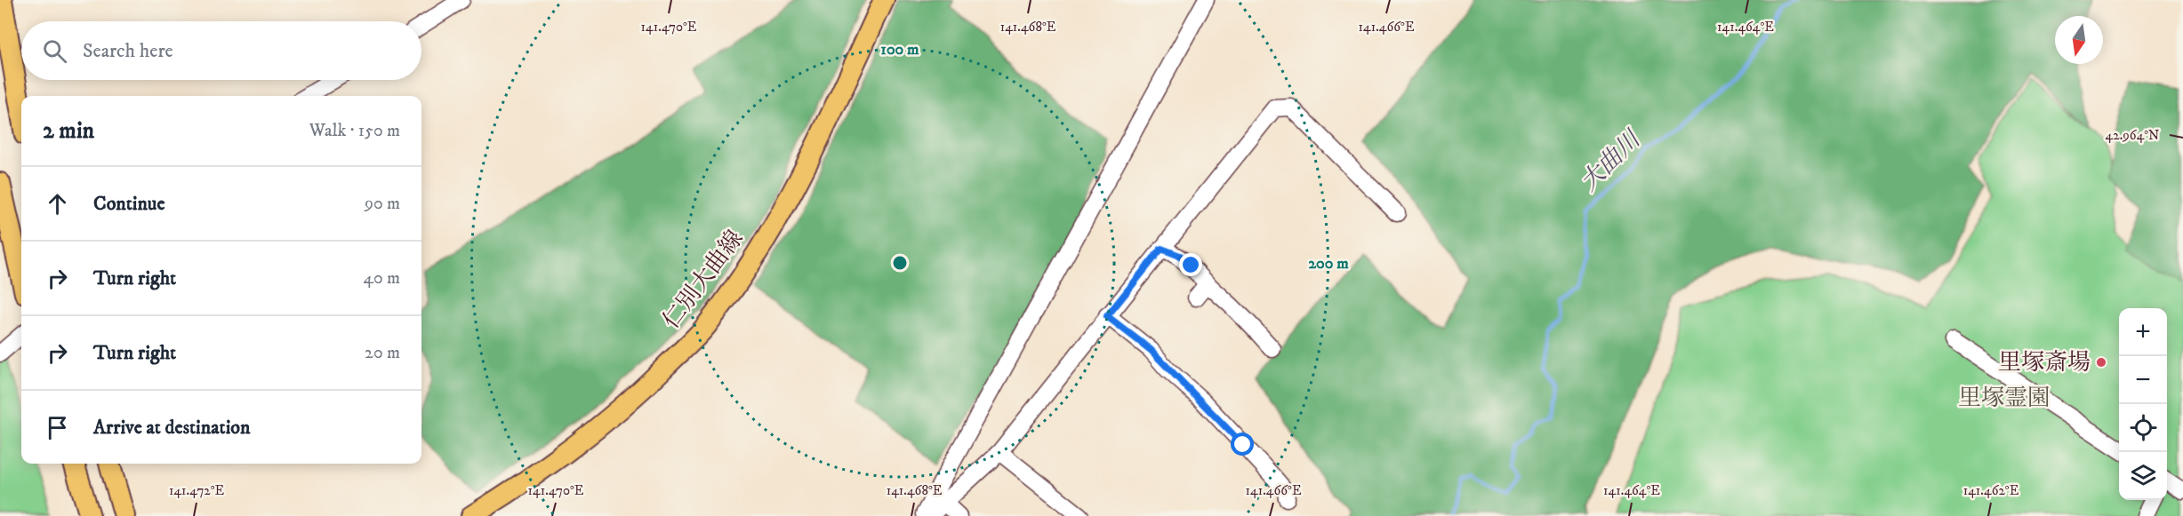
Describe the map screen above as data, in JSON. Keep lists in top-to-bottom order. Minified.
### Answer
{"streets":{"main road":["仁別大曲線"]},"water":["大曲川"],"parks":["里塚霊園"],"places":["里塚斎場"],"north":"bottom","page":{"search":"Search here","heading":["2 min","Walk · 150 m"],"list":[["Continue","90 m"],["Turn right","40 m"],["Turn right","20 m"],"Arrive at destination"],"map_buttons":["+","−"]},"coordinates":["141.470°E","141.468°E","141.466°E","141.464°E","42.964°N","141.472°E","141.462°E"],"rings":["100 m","200 m"]}
